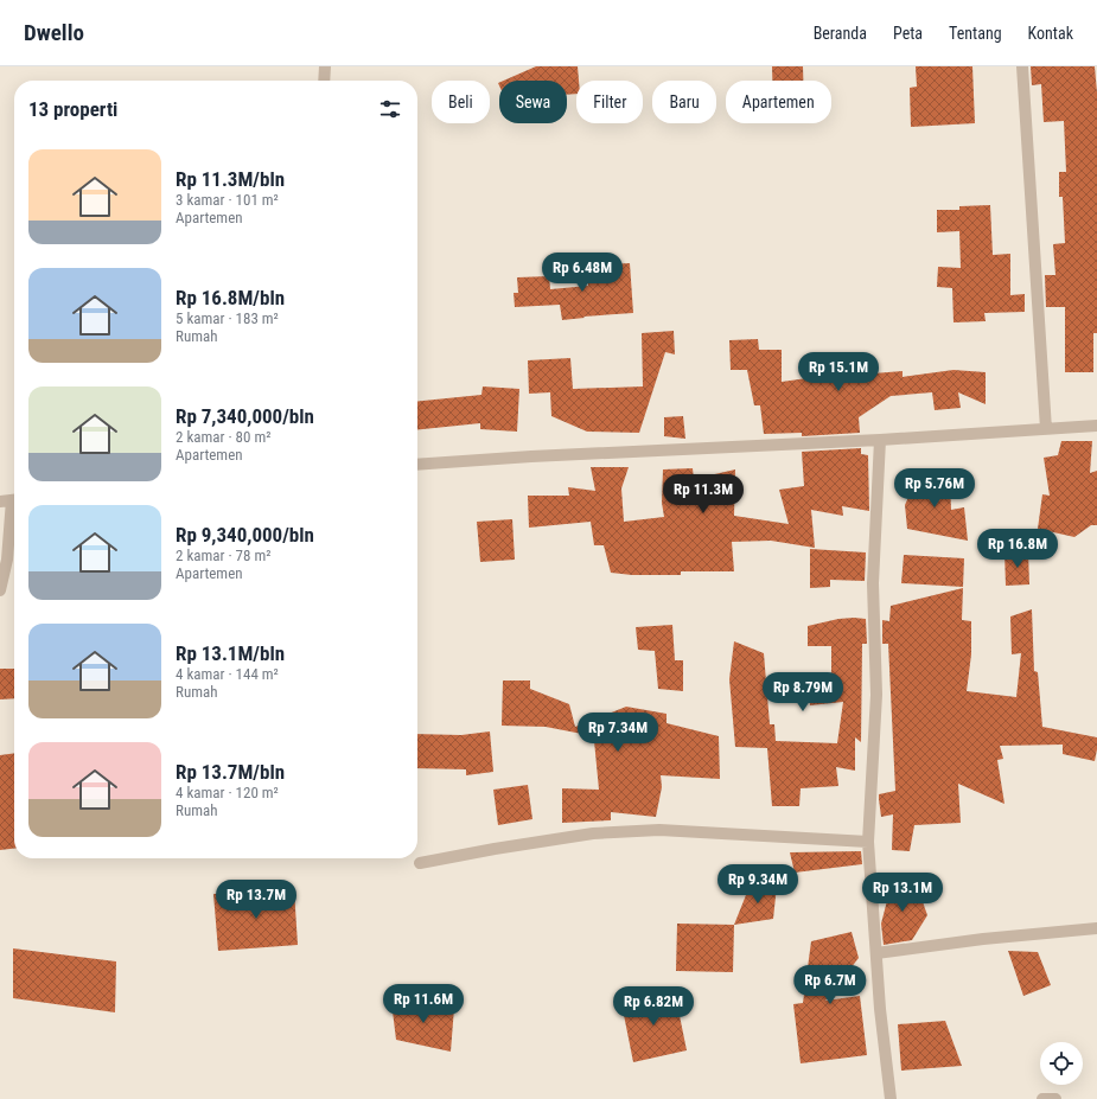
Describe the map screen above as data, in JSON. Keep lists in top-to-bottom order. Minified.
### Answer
{"page":{"header":"Dwello","nav":["Beranda","Peta","Tentang","Kontak"],"chip":["Beli","Sewa","Filter","Baru","Apartemen"],"heading":"13 properti","list":[{"name":"Rp 11.3M/bln","note":"3 kamar · 101 m² · Apartemen"},{"name":"Rp 16.8M/bln","note":"5 kamar · 183 m² · Rumah"},{"name":"Rp 7,340,000/bln","note":"2 kamar · 80 m² · Apartemen"},{"name":"Rp 9,340,000/bln","note":"2 kamar · 78 m² · Apartemen"},{"name":"Rp 13.1M/bln","note":"4 kamar · 144 m² · Rumah"},{"name":"Rp 13.7M/bln","note":"4 kamar · 120 m² · Rumah"}],"price":["Rp 6.48M","Rp 15.1M","Rp 5.76M","Rp 11.3M","Rp 16.8M","Rp 8.79M","Rp 7.34M","Rp 9.34M","Rp 13.1M","Rp 13.7M","Rp 6.7M","Rp 11.6M","Rp 6.82M"]}}
